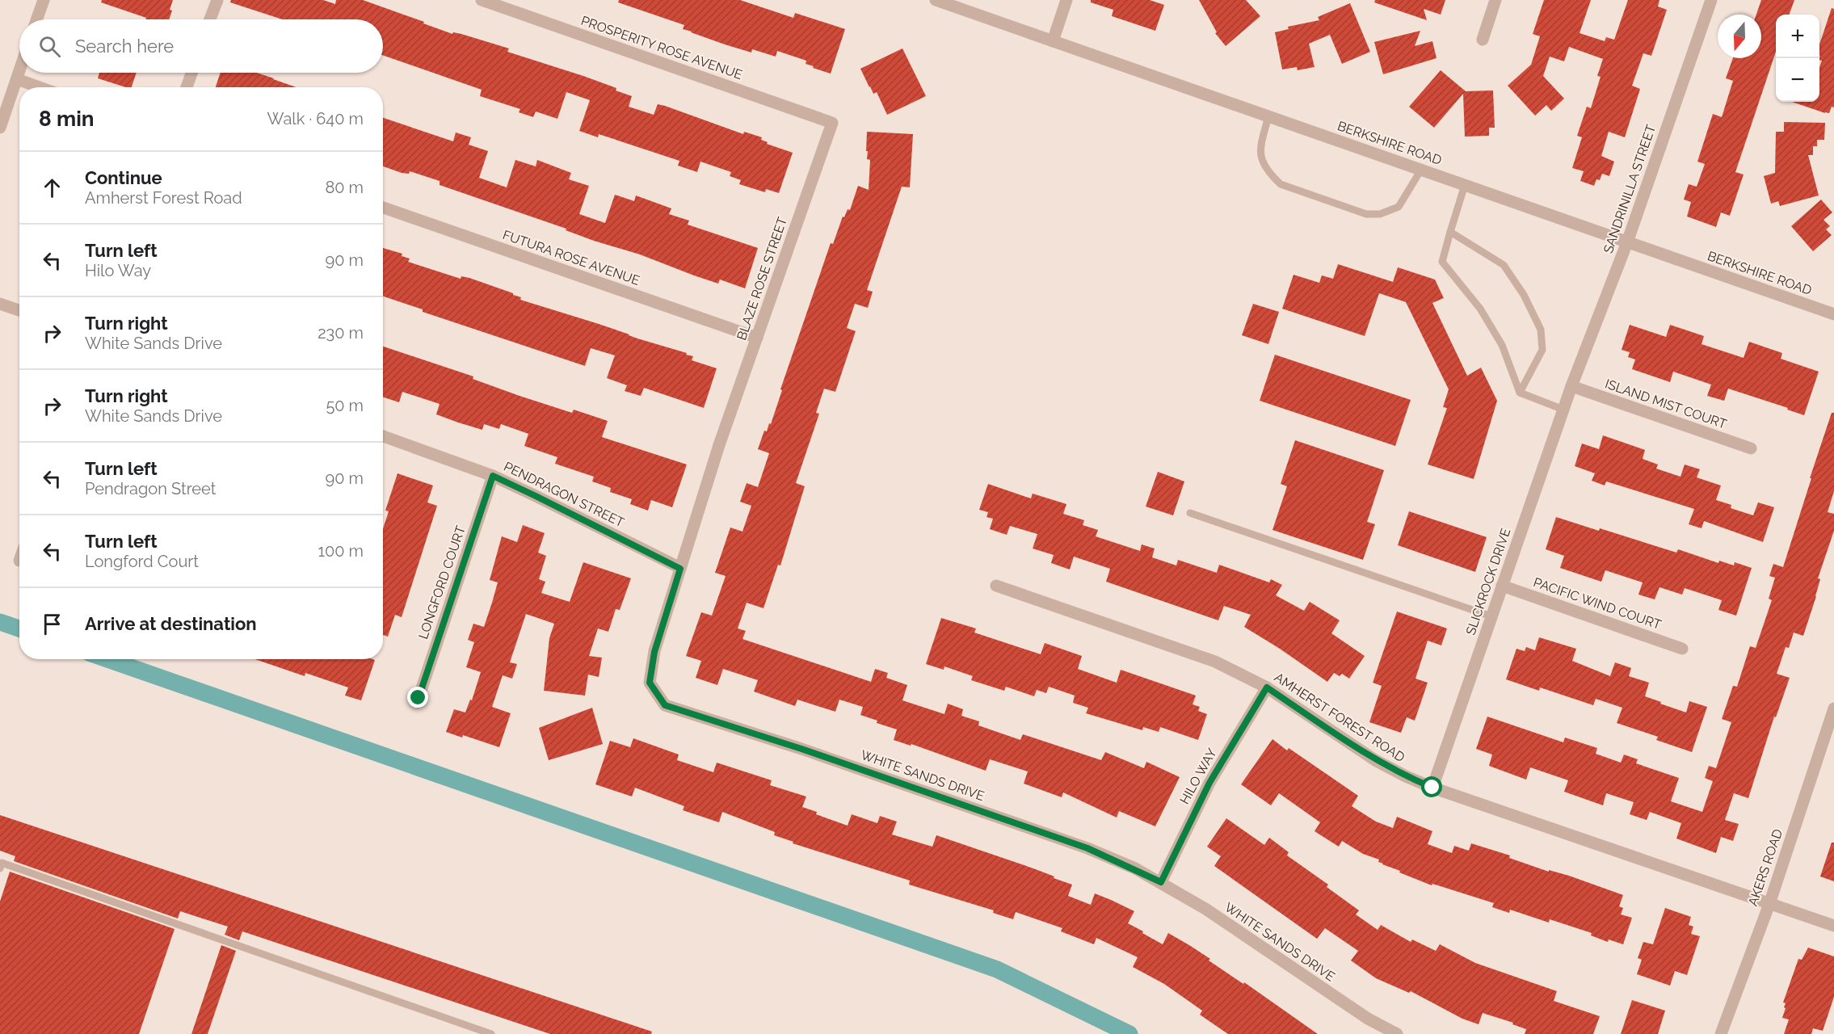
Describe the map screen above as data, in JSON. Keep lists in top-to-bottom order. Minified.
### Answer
{"streets":{"street":["PROSPERITY ROSE AVENUE","BERKSHIRE ROAD","SANDRINILLA STREET","FUTURA ROSE AVENUE","BLAZE ROSE STREET","ISLAND MIST COURT","PENDRAGON STREET","SLICKROCK DRIVE","LONGFORD COURT","PACIFIC WIND COURT","AMHERST FOREST ROAD","WHITE SANDS DRIVE","HILO WAY","AKERS ROAD"]},"crossings":[["PROSPERITY ROSE AVENUE","BLAZE ROSE STREET"],["BERKSHIRE ROAD","SANDRINILLA STREET"],["SANDRINILLA STREET","ISLAND MIST COURT"],["SANDRINILLA STREET","SLICKROCK DRIVE"],["FUTURA ROSE AVENUE","BLAZE ROSE STREET"],["BLAZE ROSE STREET","WHITE SANDS DRIVE"],["ISLAND MIST COURT","SLICKROCK DRIVE"],["PENDRAGON STREET","LONGFORD COURT"],["PENDRAGON STREET","WHITE SANDS DRIVE"],["SLICKROCK DRIVE","PACIFIC WIND COURT"],["SLICKROCK DRIVE","AMHERST FOREST ROAD"],["AMHERST FOREST ROAD","HILO WAY"],["AMHERST FOREST ROAD","AKERS ROAD"],["WHITE SANDS DRIVE","HILO WAY"]],"north":"bottom","page":{"map_buttons":["+","−"],"search":"Search here","heading":["8 min","Walk · 640 m"],"list":[["Continue","Amherst Forest Road","80 m"],["Turn left","Hilo Way","90 m"],["Turn right","White Sands Drive","230 m"],["Turn right","White Sands Drive","50 m"],["Turn left","Pendragon Street","90 m"],["Turn left","Longford Court","100 m"],"Arrive at destination"]}}
